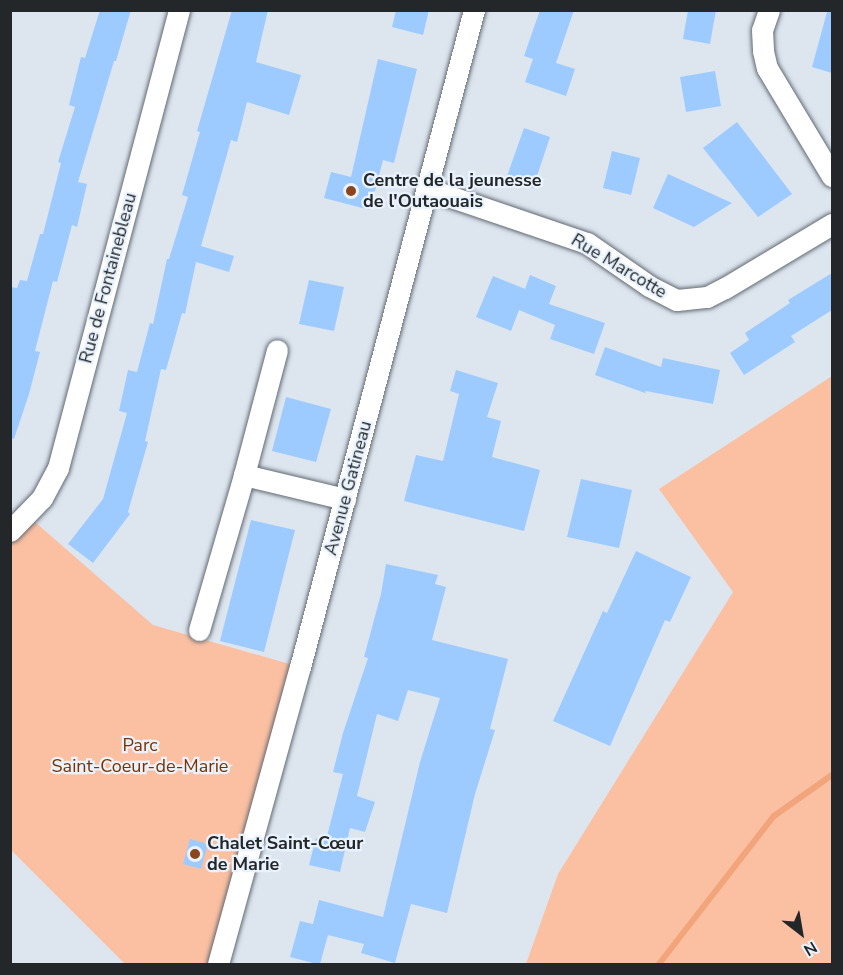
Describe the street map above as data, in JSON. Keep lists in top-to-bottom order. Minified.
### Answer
{"streets":{"street":["Rue Marcotte","Rue de Fontainebleau","Avenue Gatineau"]},"crossings":[["Rue Marcotte","Avenue Gatineau"]],"parks":["Parc Saint-Coeur-de-Marie"],"places":["Centre de la jeunesse de l'Outaouais","Chalet Saint-Cœur de Marie"],"north":"bottom right"}
